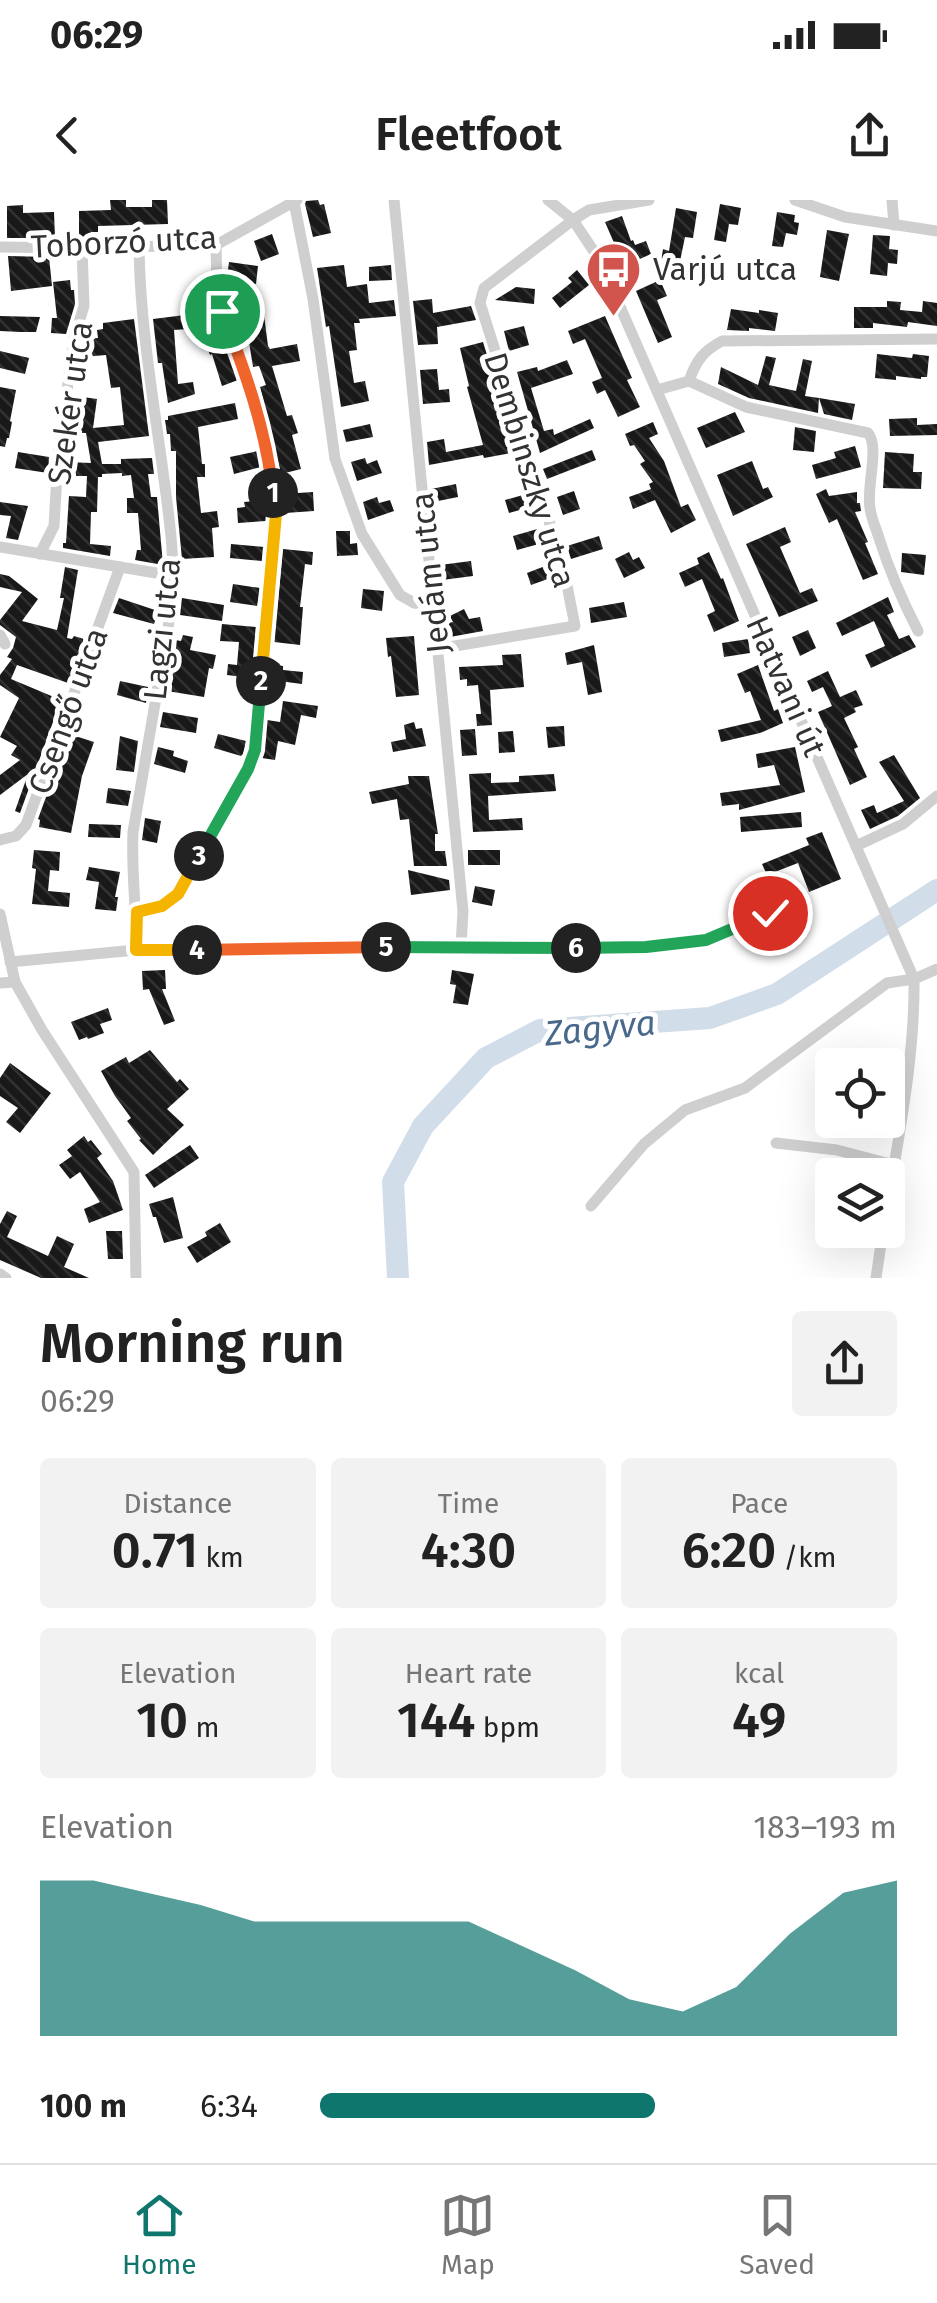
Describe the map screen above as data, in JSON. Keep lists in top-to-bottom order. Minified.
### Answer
{"streets":{"street":["Toborzó utca","Szekér utca","Dembinszky utca","Jedám utca","Lagzi utca","Hatvani út","Csengő utca"]},"crossings":[["Toborzó utca","Szekér utca"],["Toborzó utca","Lagzi utca"],["Dembinszky utca","Jedám utca"],["Dembinszky utca","Hatvani út"]],"water":["Zagyva"],"places":{"bus stop":["Varjú utca"]},"page":{"status":"06:29","header":"Fleetfoot","pins":["1","2","3","5","6","4"],"heading":["Morning run","06:29"],"stats":[["Distance","0.71 km"],["Time","4:30"],["Pace","6:20 /km"],["Elevation","10 m"],["Heart rate","144 bpm"],["kcal","49"]],"chart":["Elevation","183–193 m"],"list":[{"name":"100 m","note":"6:34"}],"tabs":["Home","Map","Saved"]}}
